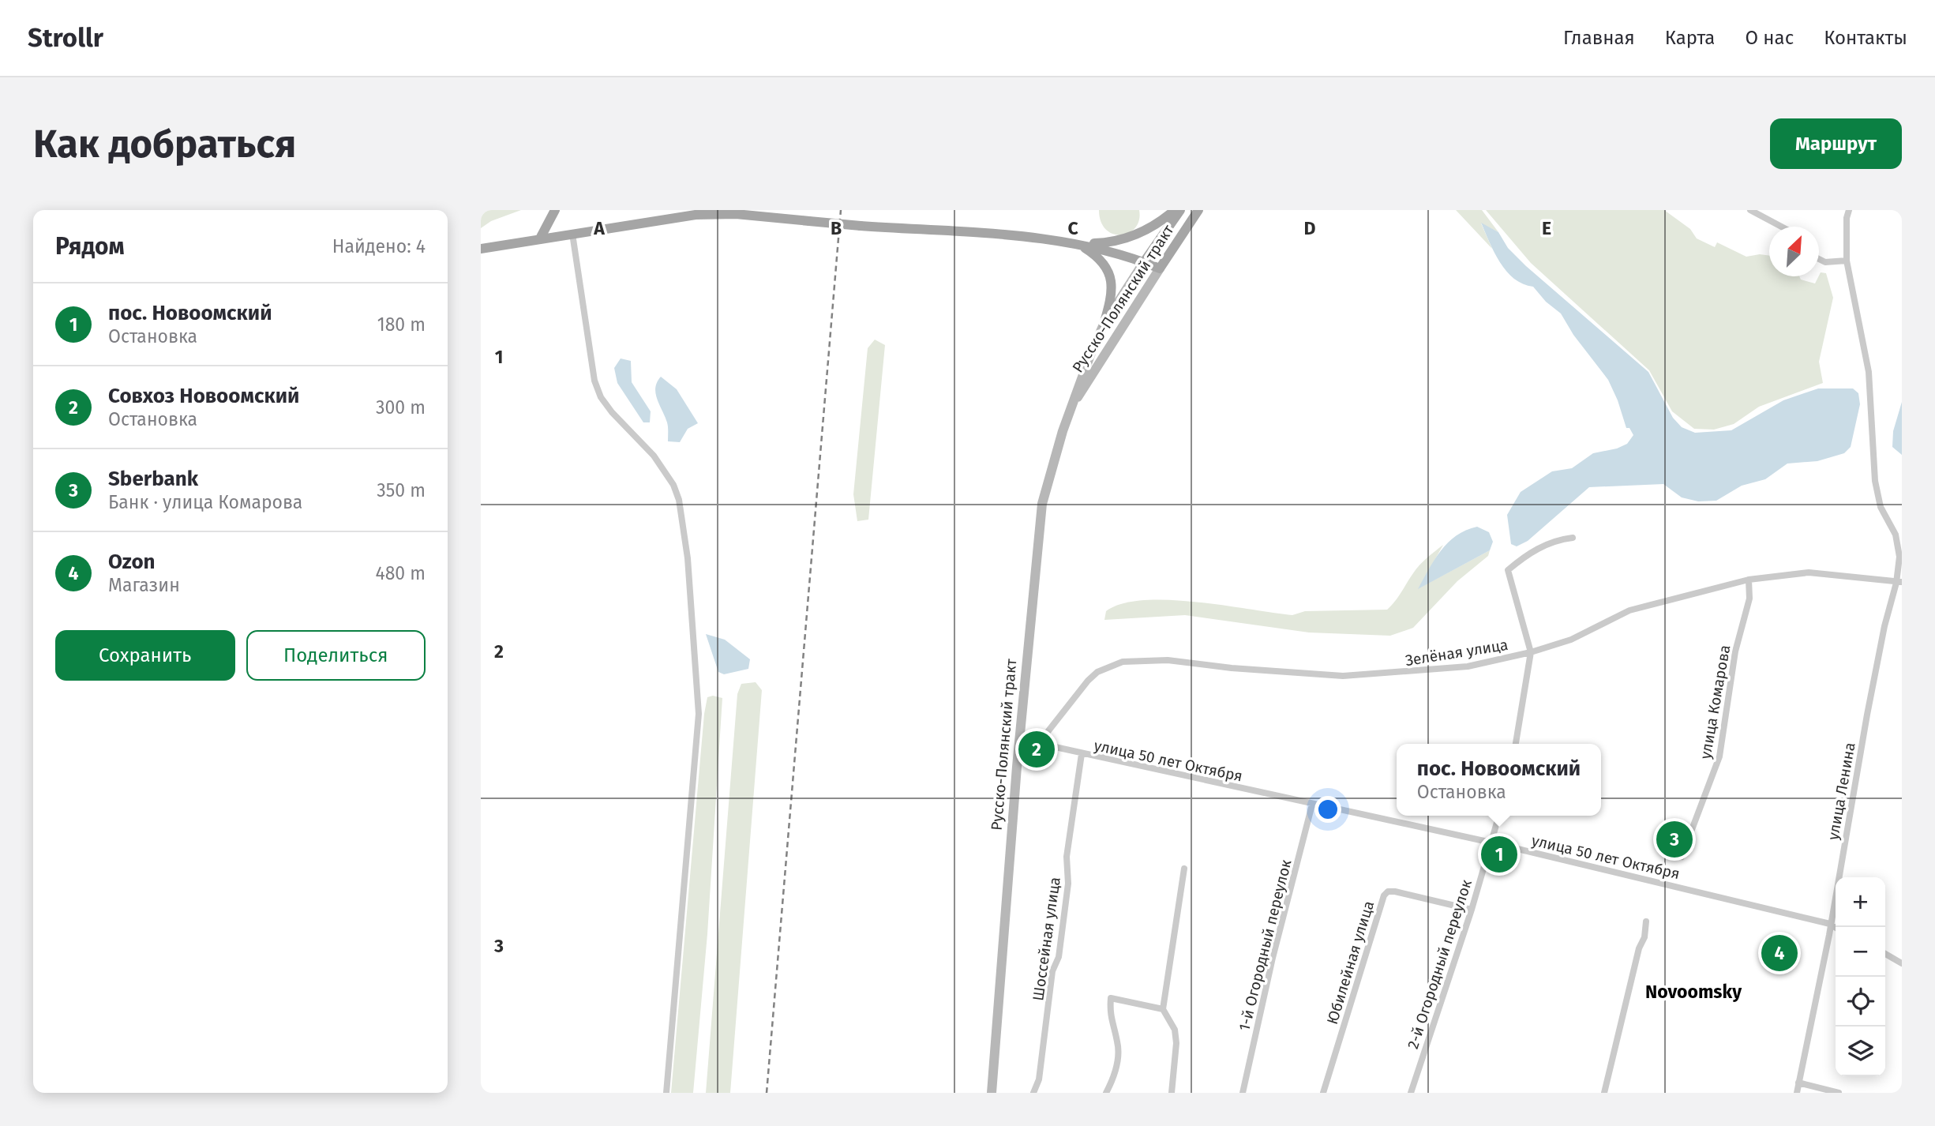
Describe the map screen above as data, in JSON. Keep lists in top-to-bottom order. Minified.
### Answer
{"streets":{"main road":["Русско-Полянский тракт"],"street":["Зелёная улица","улица Комарова","улица 50 лет Октября","улица Ленина","Шоссейная улица","1-й Огородный переулок","Юбилейная улица","2-й Огородный переулок"]},"crossings":[["Русско-Полянский тракт","улица 50 лет Октября"],["Зелёная улица","улица Комарова"],["Зелёная улица","улица 50 лет Октября"],["Зелёная улица","улица Ленина"],["улица 50 лет Октября","улица Ленина"],["улица 50 лет Октября","Шоссейная улица"],["улица 50 лет Октября","1-й Огородный переулок"],["улица 50 лет Октября","2-й Огородный переулок"],["Юбилейная улица","2-й Огородный переулок"]],"districts":["Novoomsky"],"north":"top right","page":{"header":"Strollr","nav":["Главная","Карта","О нас","Контакты"],"buttons":["Маршрут",["Сохранить","Поделиться"]],"title":"Как добраться","heading":["Рядом","Найдено: 4"],"list":[{"mark":"1","name":"пос. Новоомский","note":"Остановка","value":"180 m"},{"mark":"2","name":"Совхоз Новоомский","note":"Остановка","value":"300 m"},{"mark":"3","name":"Sberbank","note":"Банк · улица Комарова","value":"350 m"},{"mark":"4","name":"Ozon","note":"Магазин","value":"480 m"}],"pins":["2","3","1","4"],"popup":["пос. Новоомский","Остановка"],"map_buttons":["+","−"]},"grid":{"columns":["A","B","C","D","E"],"rows":["1","2","3"]}}
